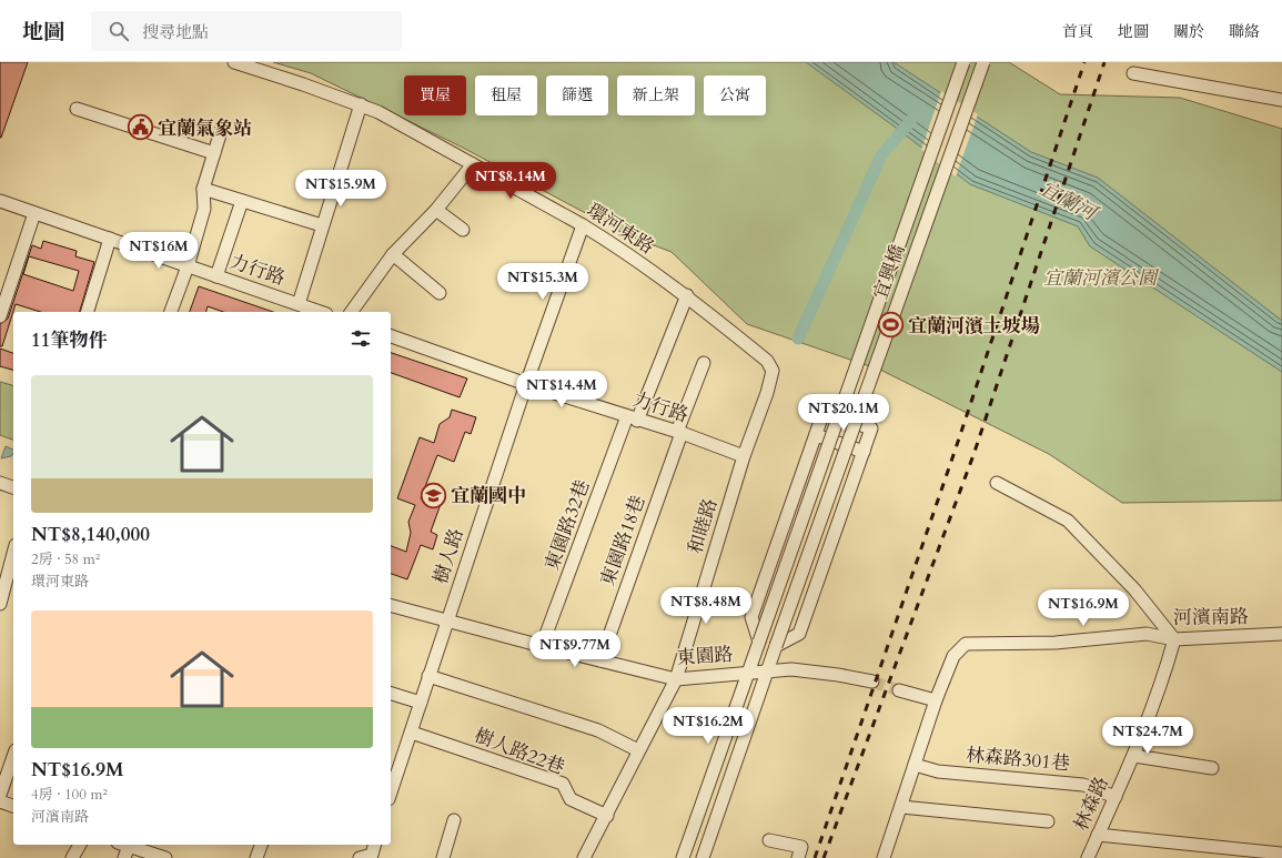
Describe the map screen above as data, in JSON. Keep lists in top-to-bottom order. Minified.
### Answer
{"streets":{"street":["環河東路","力行路","宜興橋","東園路32巷","和睦路","東園路18巷","樹人路","河濱南路","東園路","樹人路22巷","林森路301巷","林森路"]},"crossings":[["環河東路","東園路32巷"],["環河東路","和睦路"],["環河東路","樹人路"],["力行路","東園路32巷"],["力行路","和睦路"],["力行路","東園路18巷"],["力行路","樹人路"],["宜興橋","東園路"],["東園路32巷","東園路"],["和睦路","東園路"],["和睦路","樹人路22巷"],["東園路18巷","東園路"],["樹人路","東園路"],["樹人路","樹人路22巷"],["河濱南路","林森路301巷"],["河濱南路","林森路"],["林森路301巷","林森路"]],"water":["宜蘭河"],"parks":["宜蘭河濱公園"],"places":{"public building":["宜蘭氣象站"],"sports":["宜蘭河濱土坡場"],"school or university":["宜蘭國中"]},"page":{"header":"地圖","search":"搜尋地點","nav":["首頁","地圖","關於","聯絡"],"chip":["買屋","租屋","篩選","新上架","公寓"],"price":["NT$8.14M","NT$15.9M","NT$16M","NT$15.3M","NT$14.4M","NT$20.1M","NT$8.48M","NT$16.9M","NT$9.77M","NT$16.2M","NT$24.7M"],"heading":"11筆物件","list":[{"name":"NT$8,140,000","note":"2房 · 58 m² · 環河東路"},{"name":"NT$16.9M","note":"4房 · 100 m² · 河濱南路"}]}}
